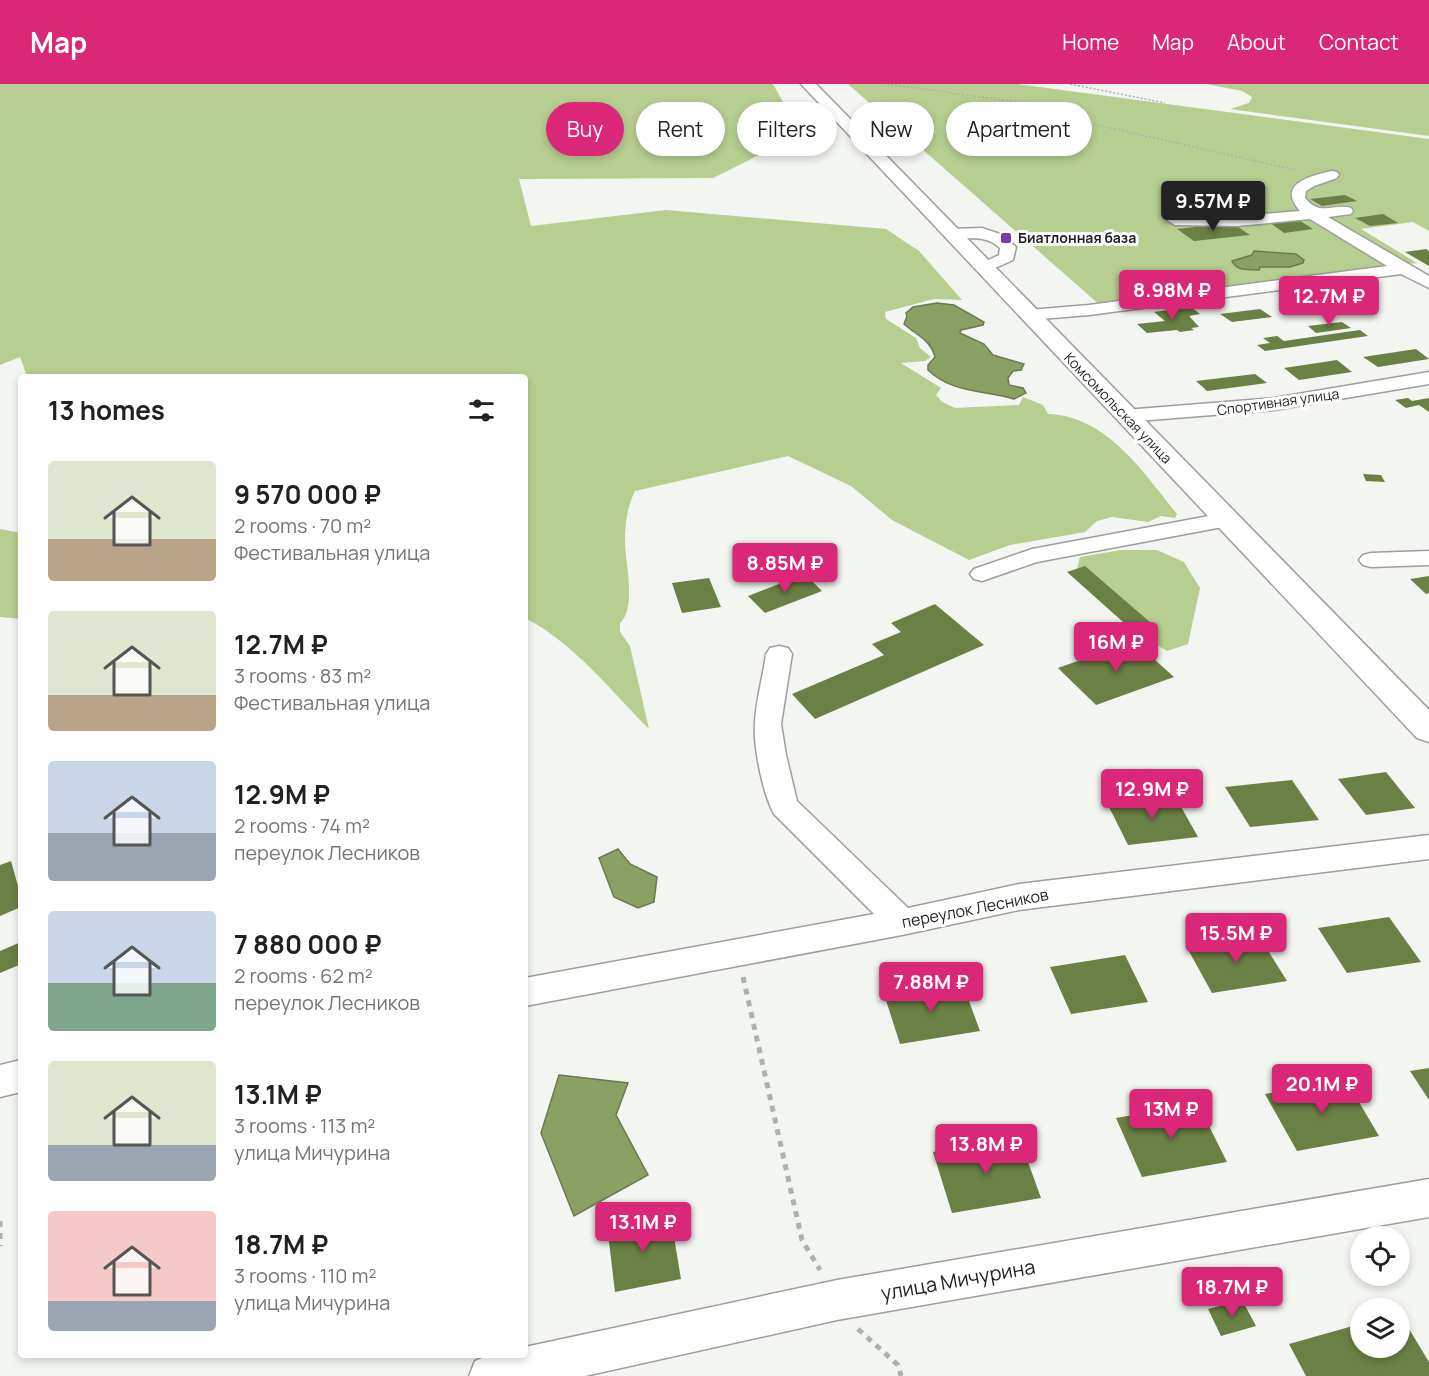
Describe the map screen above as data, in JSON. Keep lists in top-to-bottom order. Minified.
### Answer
{"streets":{"main road":["Комсомольская улица"],"street":["Спортивная улица","переулок Лесников","улица Мичурина"]},"crossings":[["Спортивная улица","Комсомольская улица"]],"places":{"transit":["Биатлонная база"]},"page":{"header":"Map","nav":["Home","Map","About","Contact"],"chip":["Buy","Rent","Filters","New","Apartment"],"price":["9.57M ₽","8.98M ₽","12.7M ₽","8.85M ₽","16M ₽","12.9M ₽","15.5M ₽","7.88M ₽","20.1M ₽","13M ₽","13.8M ₽","13.1M ₽","18.7M ₽"],"heading":"13 homes","list":[{"name":"9 570 000 ₽","note":"2 rooms · 70 m² · Фестивальная улица"},{"name":"12.7M ₽","note":"3 rooms · 83 m² · Фестивальная улица"},{"name":"12.9M ₽","note":"2 rooms · 74 m² · переулок Лесников"},{"name":"7 880 000 ₽","note":"2 rooms · 62 m² · переулок Лесников"},{"name":"13.1M ₽","note":"3 rooms · 113 m² · улица Мичурина"},{"name":"18.7M ₽","note":"3 rooms · 110 m² · улица Мичурина"}]}}
